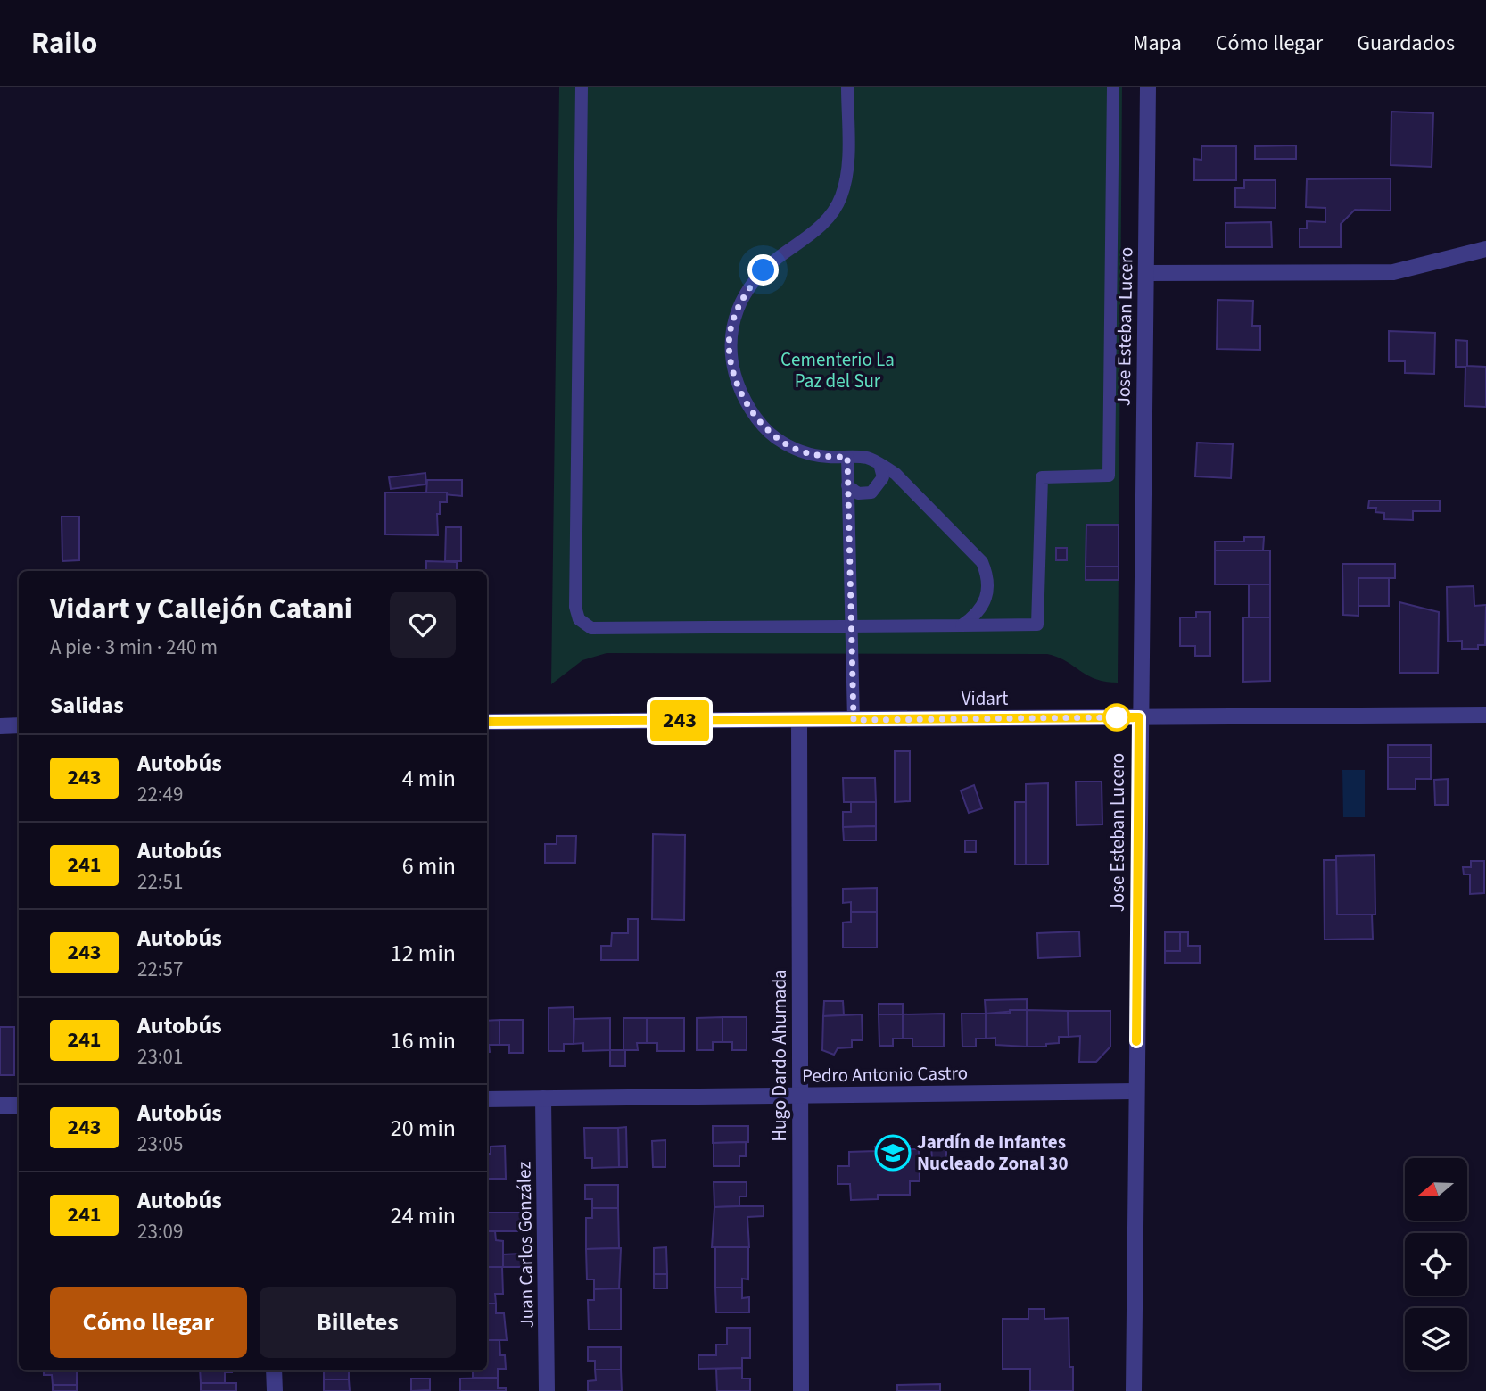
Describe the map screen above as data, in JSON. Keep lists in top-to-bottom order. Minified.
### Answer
{"streets":{"street":["Jose Esteban Lucero","Vidart","Hugo Dardo Ahumada","Pedro Antonio Castro","Juan Carlos González"]},"crossings":[["Jose Esteban Lucero","Vidart"],["Jose Esteban Lucero","Pedro Antonio Castro"],["Vidart","Hugo Dardo Ahumada"],["Hugo Dardo Ahumada","Pedro Antonio Castro"],["Pedro Antonio Castro","Juan Carlos González"]],"parks":["Cementerio La Paz del Sur"],"places":{"school or university":["Jardín de Infantes Nucleado Zonal 30"]},"lines":["bus line 243"],"north":"left","page":{"header":"Railo","nav":["Mapa","Cómo llegar","Guardados"],"on_map":"243","heading":[["Vidart y Callejón Catani","A pie · 3 min · 240 m"],"Salidas"],"list":[{"mark":"243","name":"Autobús","note":"22:49","value":"4 min"},{"mark":"241","name":"Autobús","note":"22:51","value":"6 min"},{"mark":"243","name":"Autobús","note":"22:57","value":"12 min"},{"mark":"241","name":"Autobús","note":"23:01","value":"16 min"},{"mark":"243","name":"Autobús","note":"23:05","value":"20 min"},{"mark":"241","name":"Autobús","note":"23:09","value":"24 min"}],"buttons":["Cómo llegar","Billetes"]}}
